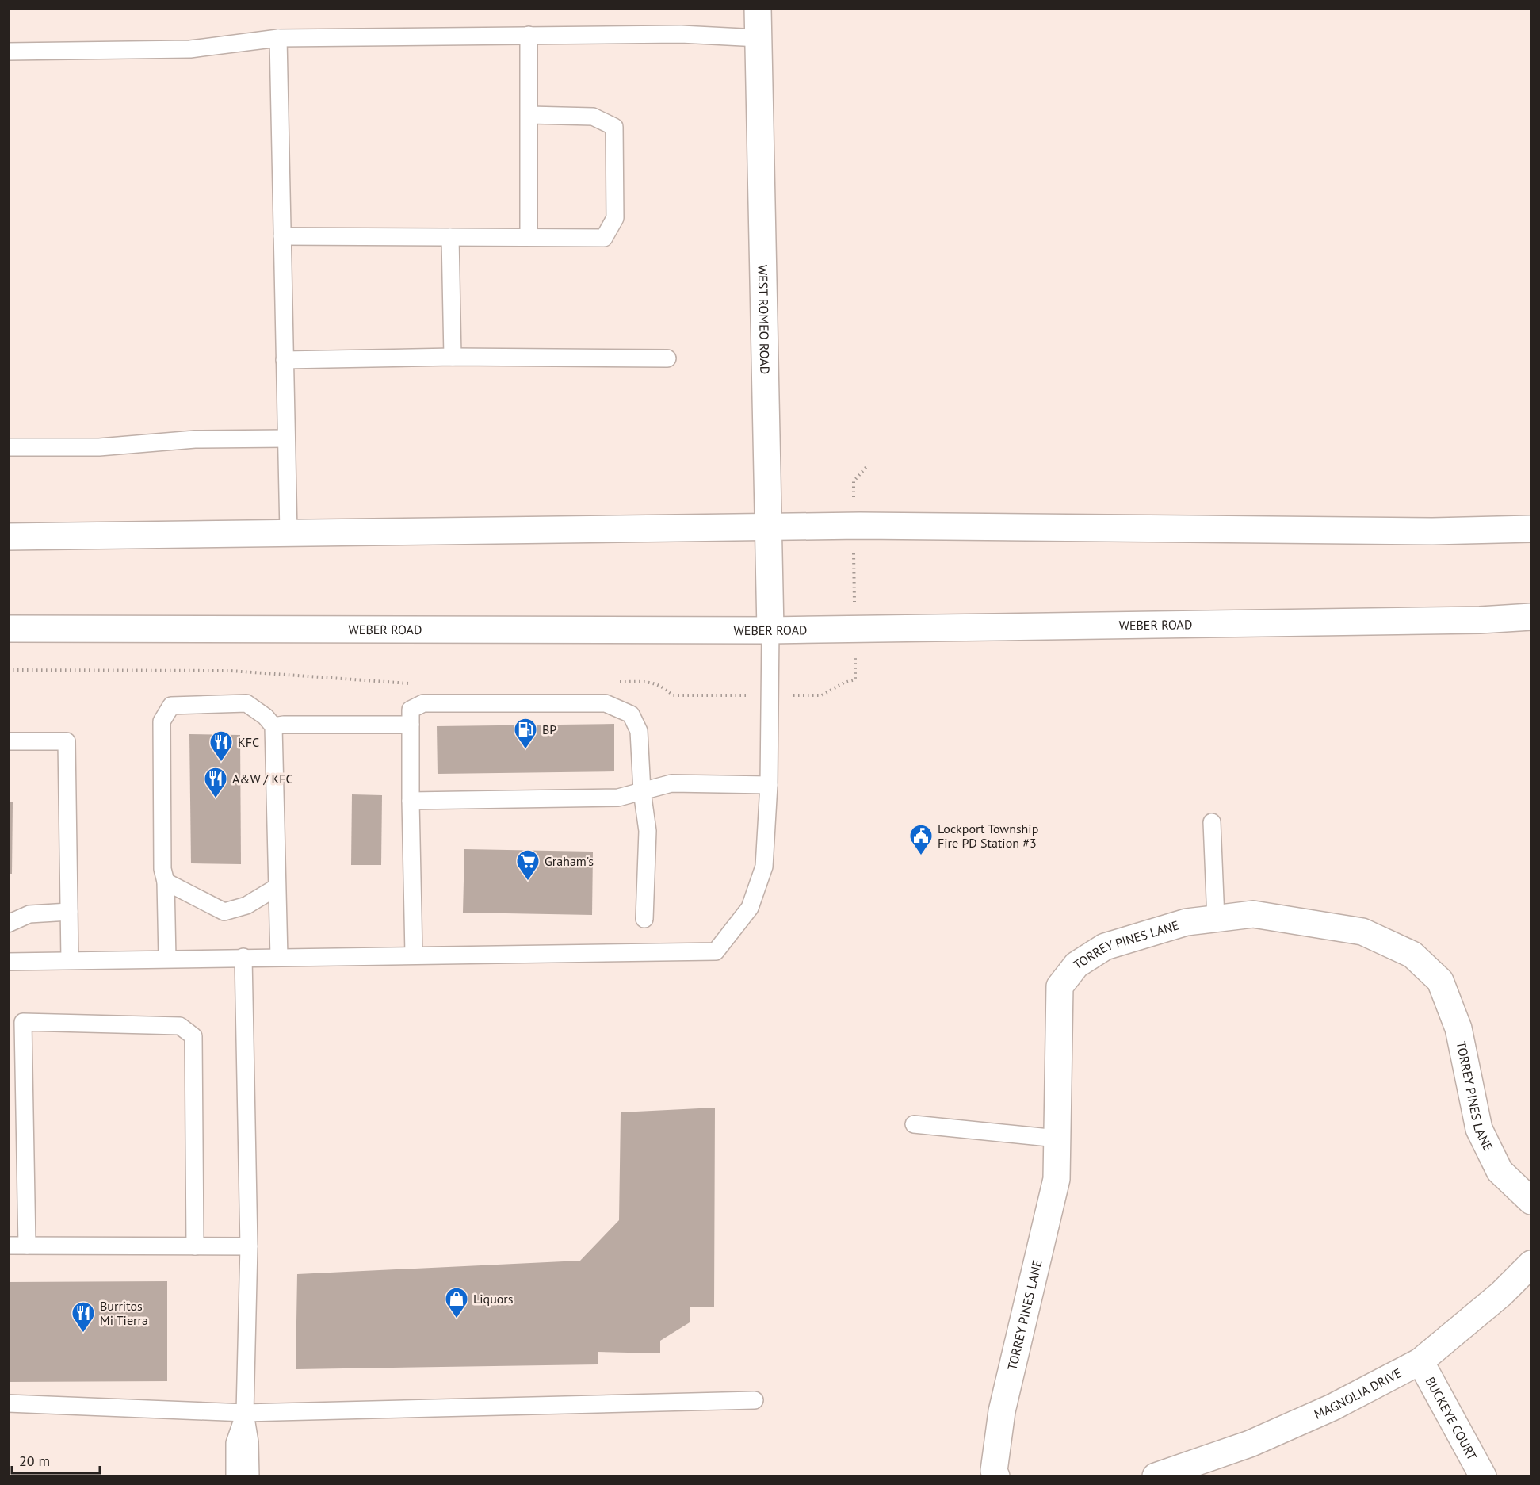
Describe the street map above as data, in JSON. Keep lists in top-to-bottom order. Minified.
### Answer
{"streets":{"main road":["WEST ROMEO ROAD","WEBER ROAD","TORREY PINES LANE","MAGNOLIA DRIVE","BUCKEYE COURT"]},"crossings":[["WEST ROMEO ROAD","WEBER ROAD"],["MAGNOLIA DRIVE","BUCKEYE COURT"]],"places":{"fuel station":["BP"],"restaurant":["KFC","A&W / KFC","Burritos Mi Tierra"],"public building":["Lockport Township Fire PD Station #3"],"supermarket":["Graham's"],"shop":["Liquors"]},"scale_bar":"20 m"}
